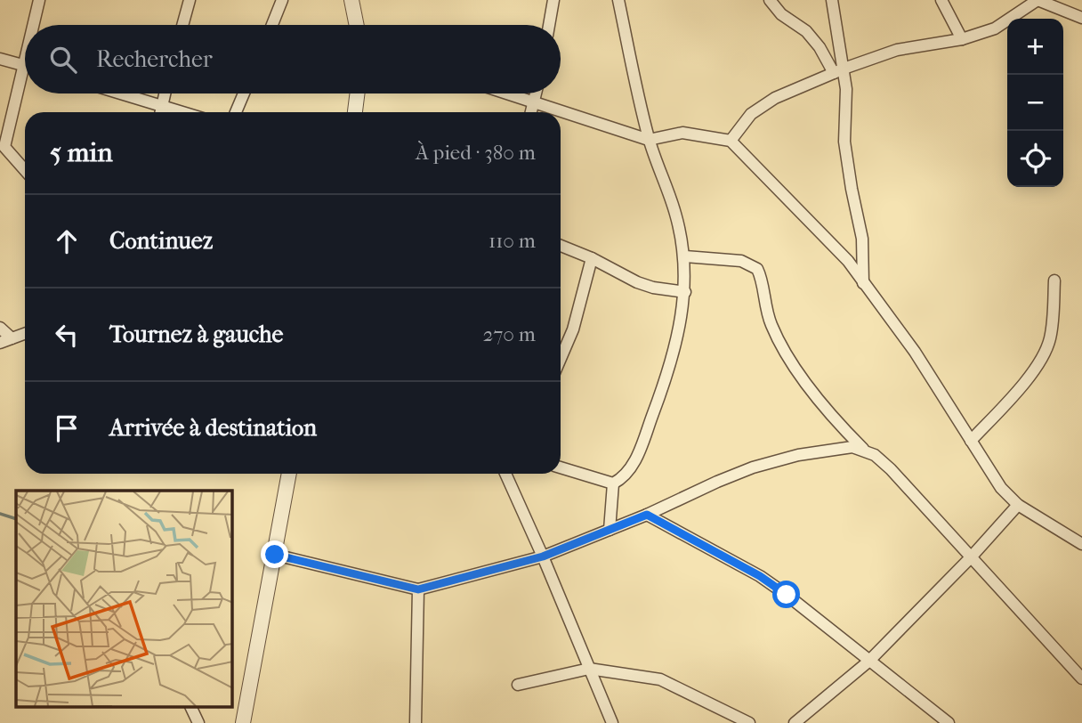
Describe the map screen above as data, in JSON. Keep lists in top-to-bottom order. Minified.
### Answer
{"page":{"map_buttons":["+","−"],"search":"Rechercher","heading":["5 min","À pied · 380 m"],"list":[["Continuez","110 m"],["Tournez à gauche","270 m"],"Arrivée à destination"]}}
